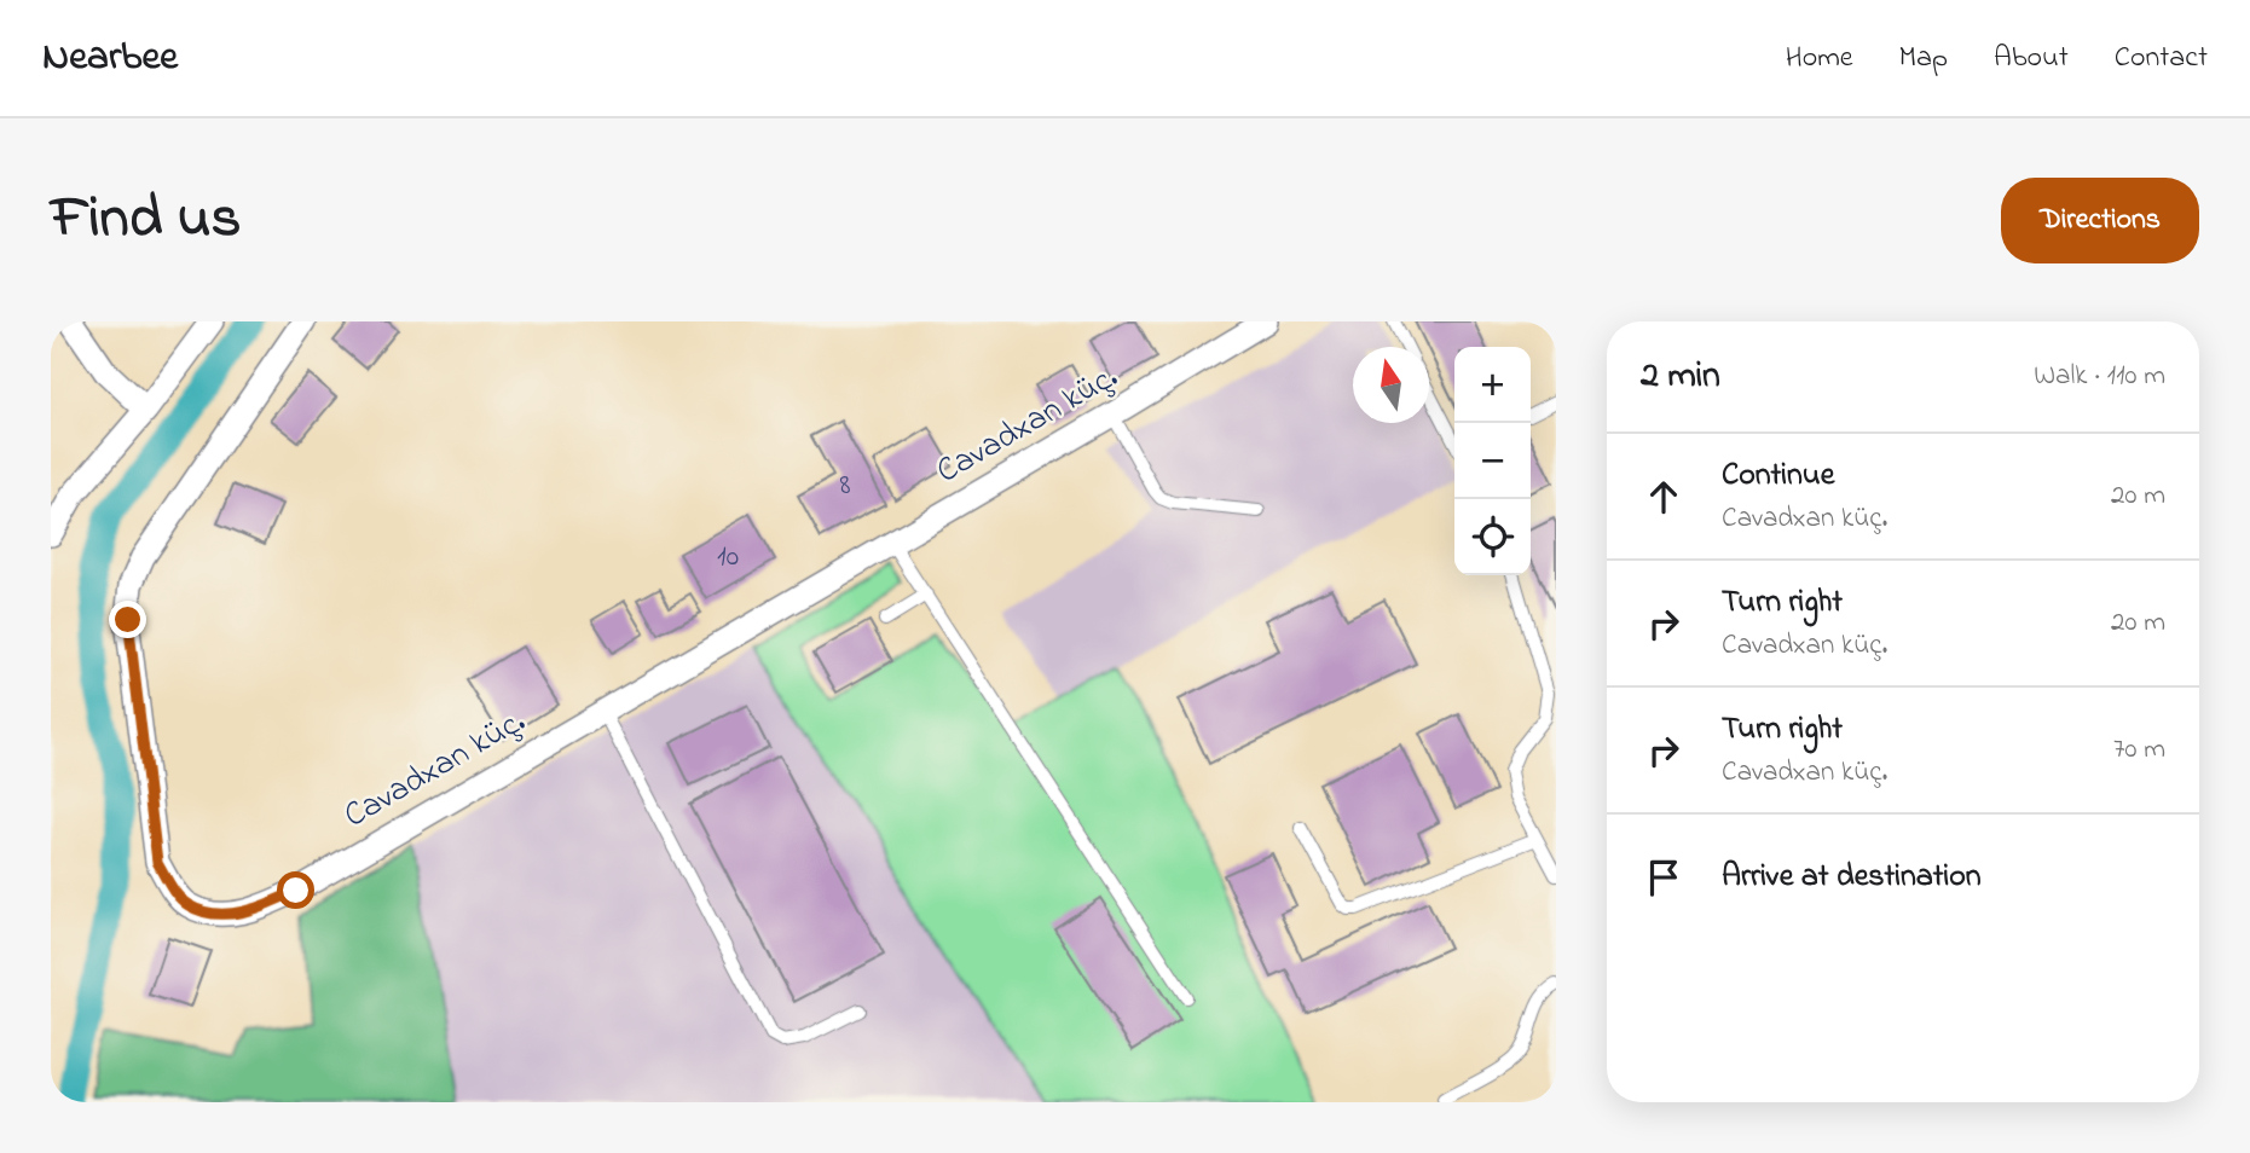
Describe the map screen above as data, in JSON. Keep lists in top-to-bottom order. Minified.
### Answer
{"streets":{"street":["Cavadxan küç."]},"house_numbers":["8","10"],"north":"top","page":{"header":"Nearbee","nav":["Home","Map","About","Contact"],"title":"Find us","buttons":"Directions","heading":["2 min","Walk · 110 m"],"map_buttons":["+","−"],"list":[["Continue","Cavadxan küç.","20 m"],["Turn right","Cavadxan küç.","20 m"],["Turn right","Cavadxan küç.","70 m"],"Arrive at destination"]}}
